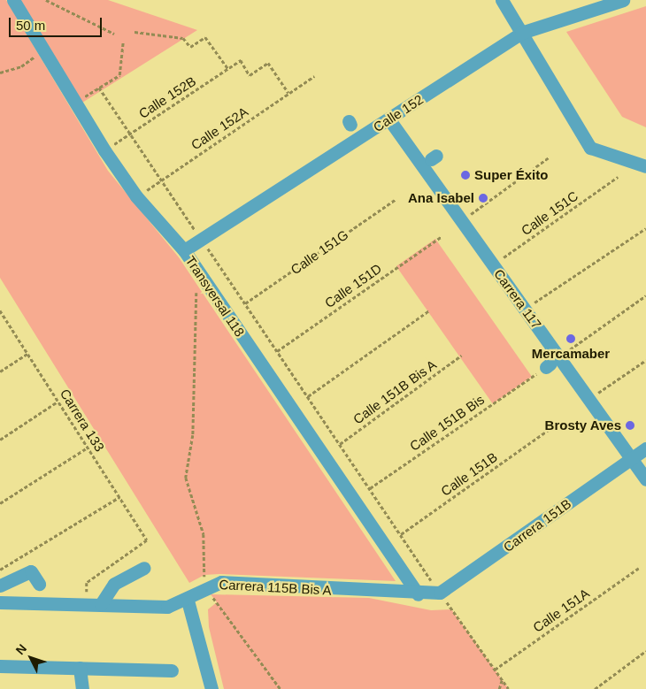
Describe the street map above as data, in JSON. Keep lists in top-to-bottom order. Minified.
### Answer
{"streets":{"street":["Calle 152","Transversal 118","Carrera 117","Carrera 151B","Carrera 115B Bis A"],"path":["Calle 152B","Calle 152A","Calle 151C","Calle 151G","Calle 151D","Calle 151B Bis A","Carrera 133","Calle 151B Bis","Calle 151B","Calle 151A"]},"crossings":[["Calle 152B","Calle 152A"],["Calle 152B","Transversal 118"],["Calle 152","Transversal 118"],["Calle 152","Carrera 117"],["Calle 152A","Transversal 118"],["Calle 151C","Carrera 117"],["Transversal 118","Carrera 151B"],["Transversal 118","Carrera 115B Bis A"],["Carrera 117","Calle 151B Bis"],["Carrera 117","Carrera 151B"],["Carrera 133","Carrera 115B Bis A"],["Carrera 151B","Carrera 115B Bis A"]],"places":["Super Éxito","Ana Isabel","Mercamaber","Brosty Aves"],"scale_bar":"50 m","north":"top left"}
